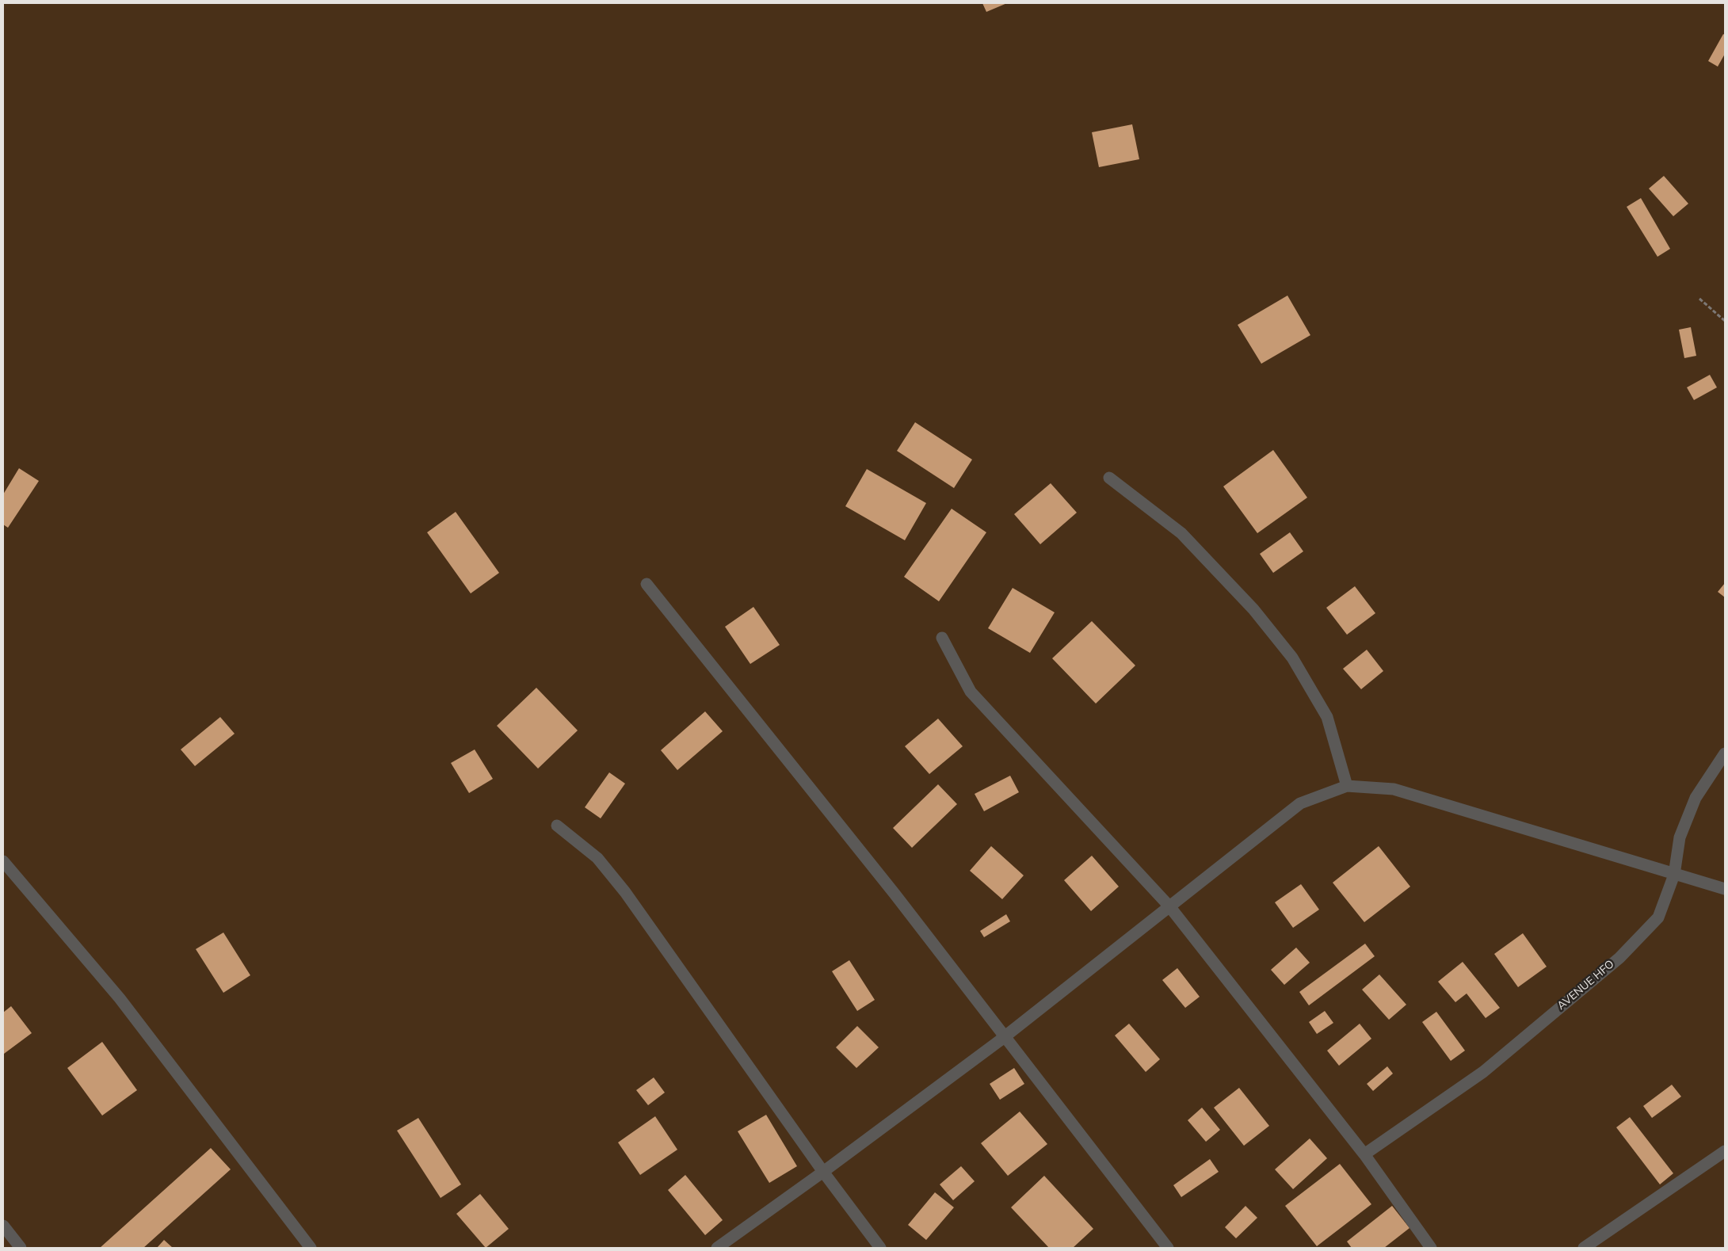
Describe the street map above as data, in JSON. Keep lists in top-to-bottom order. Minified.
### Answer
{"streets":{"street":["AVENUE HFO"]}}
